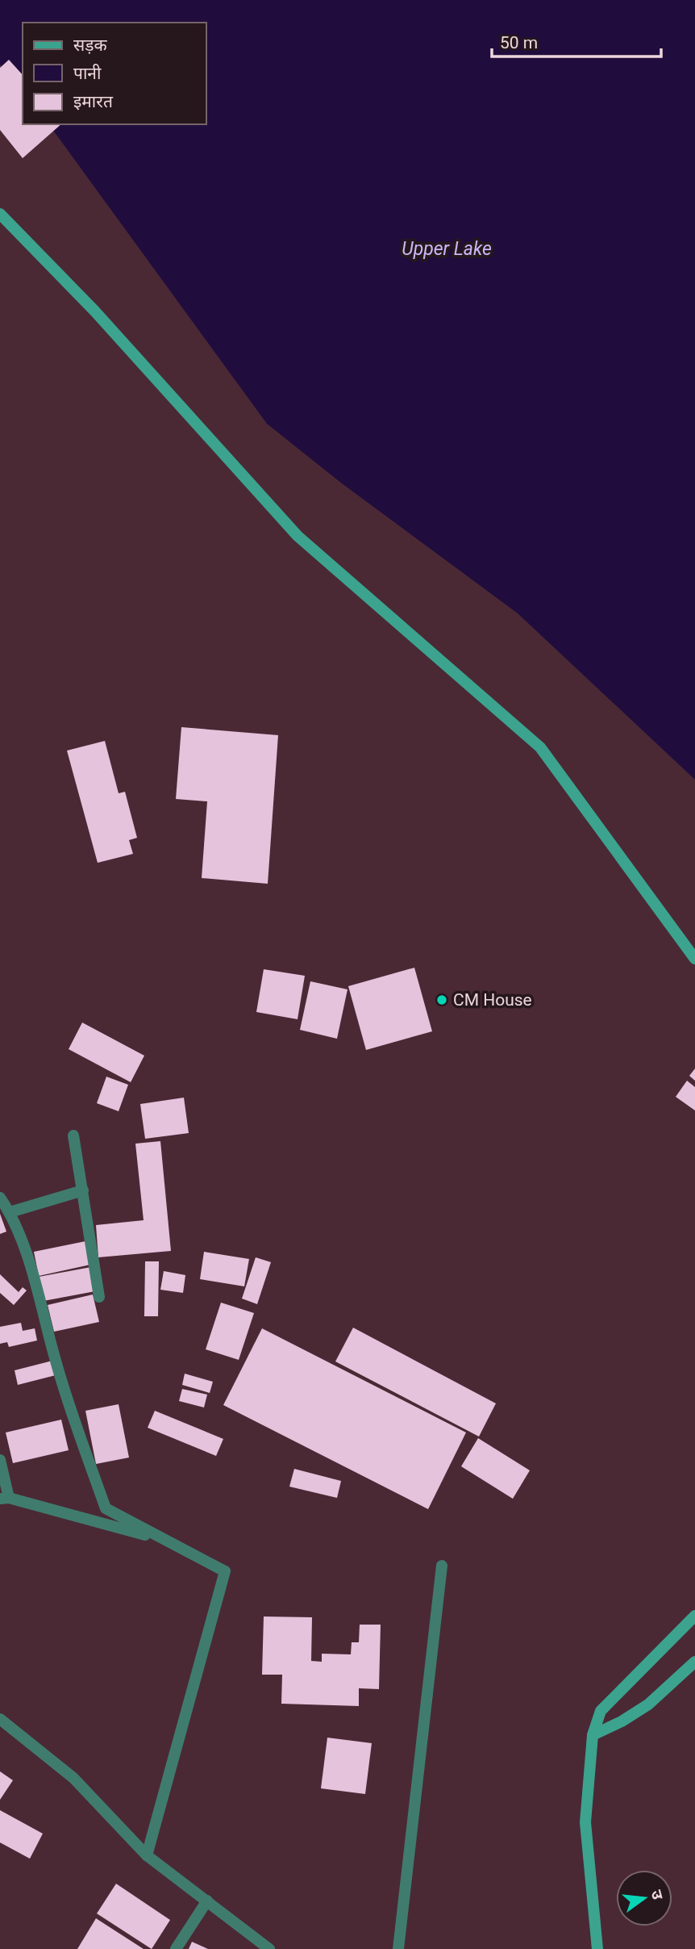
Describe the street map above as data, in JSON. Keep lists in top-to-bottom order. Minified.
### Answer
{"water":["Upper Lake"],"places":["CM House"],"legend":["सड़क","पानी","इमारत"],"scale_bar":"50 m","north":"right"}
